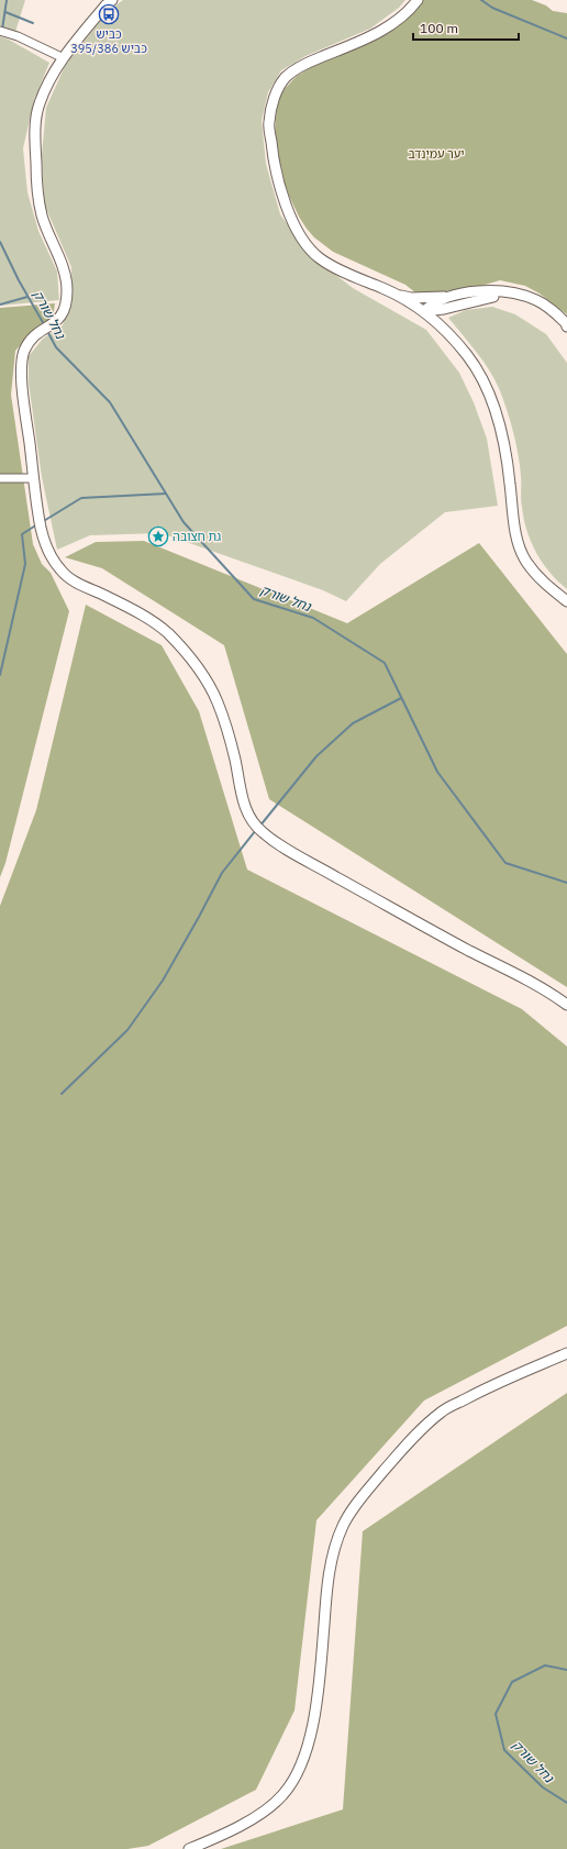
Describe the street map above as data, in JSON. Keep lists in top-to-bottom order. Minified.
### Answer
{"water":["נחל שורק"],"parks":["יער עמינדב"],"places":{"bus stop":["כביש 395/כביש 386"],"place":["גת חצובה"]},"scale_bar":"100 m"}
